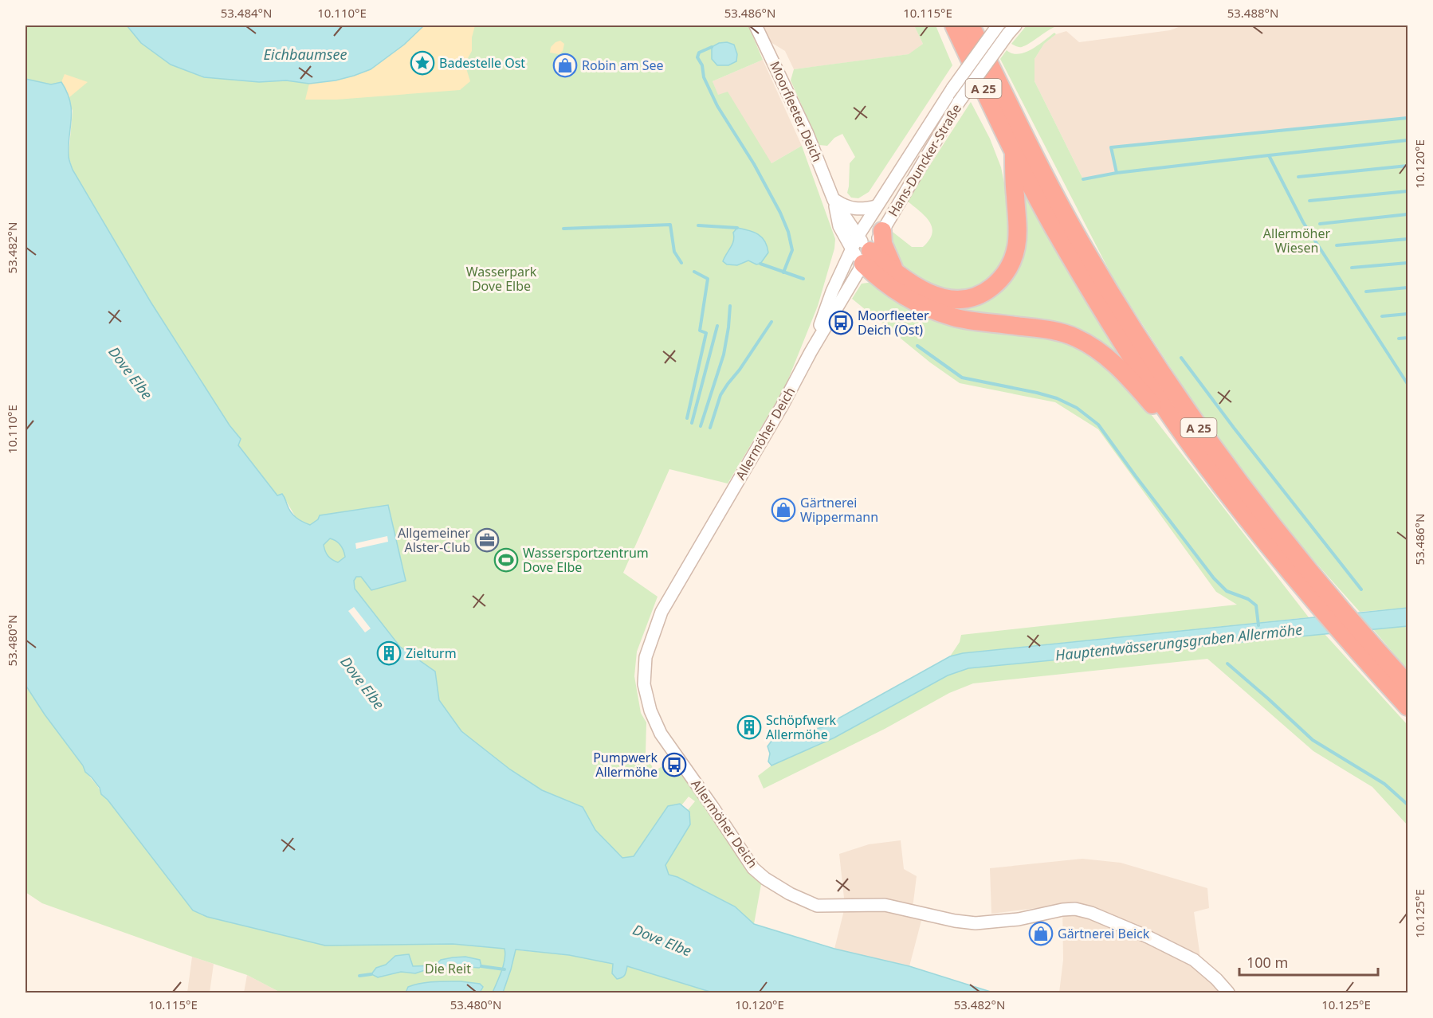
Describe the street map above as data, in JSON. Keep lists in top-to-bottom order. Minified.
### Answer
{"streets":{"highway":["A 25"],"street":["Moorfleeter Deich","Hans-Duncker-Straße","Allermöher Deich"]},"crossings":[["Moorfleeter Deich","Hans-Duncker-Straße"],["Moorfleeter Deich","Allermöher Deich"],["Hans-Duncker-Straße","Allermöher Deich"]],"water":["Eichbaumsee","Dove Elbe","Hauptentwässerungsgraben Allermöhe"],"parks":["Allermöher Wiesen","Wasserpark Dove Elbe","Die Reit"],"places":{"place":["Badestelle Ost"],"shop":["Robin am See","Gärtnerei Wippermann","Gärtnerei Beick"],"bus stop":["Moorfleeter Deich (Ost)","Pumpwerk Allermöhe"],"office":["Allgemeiner Alster-Club"],"sports":["Wassersportzentrum Dove Elbe"],"building":["Zielturm","Schöpfwerk Allermöhe"]},"scale_bar":"100 m","coordinates":["53.484°N","10.110°E","53.486°N","10.115°E","53.488°N","10.120°E","53.482°N","53.480°N","10.125°E"]}
